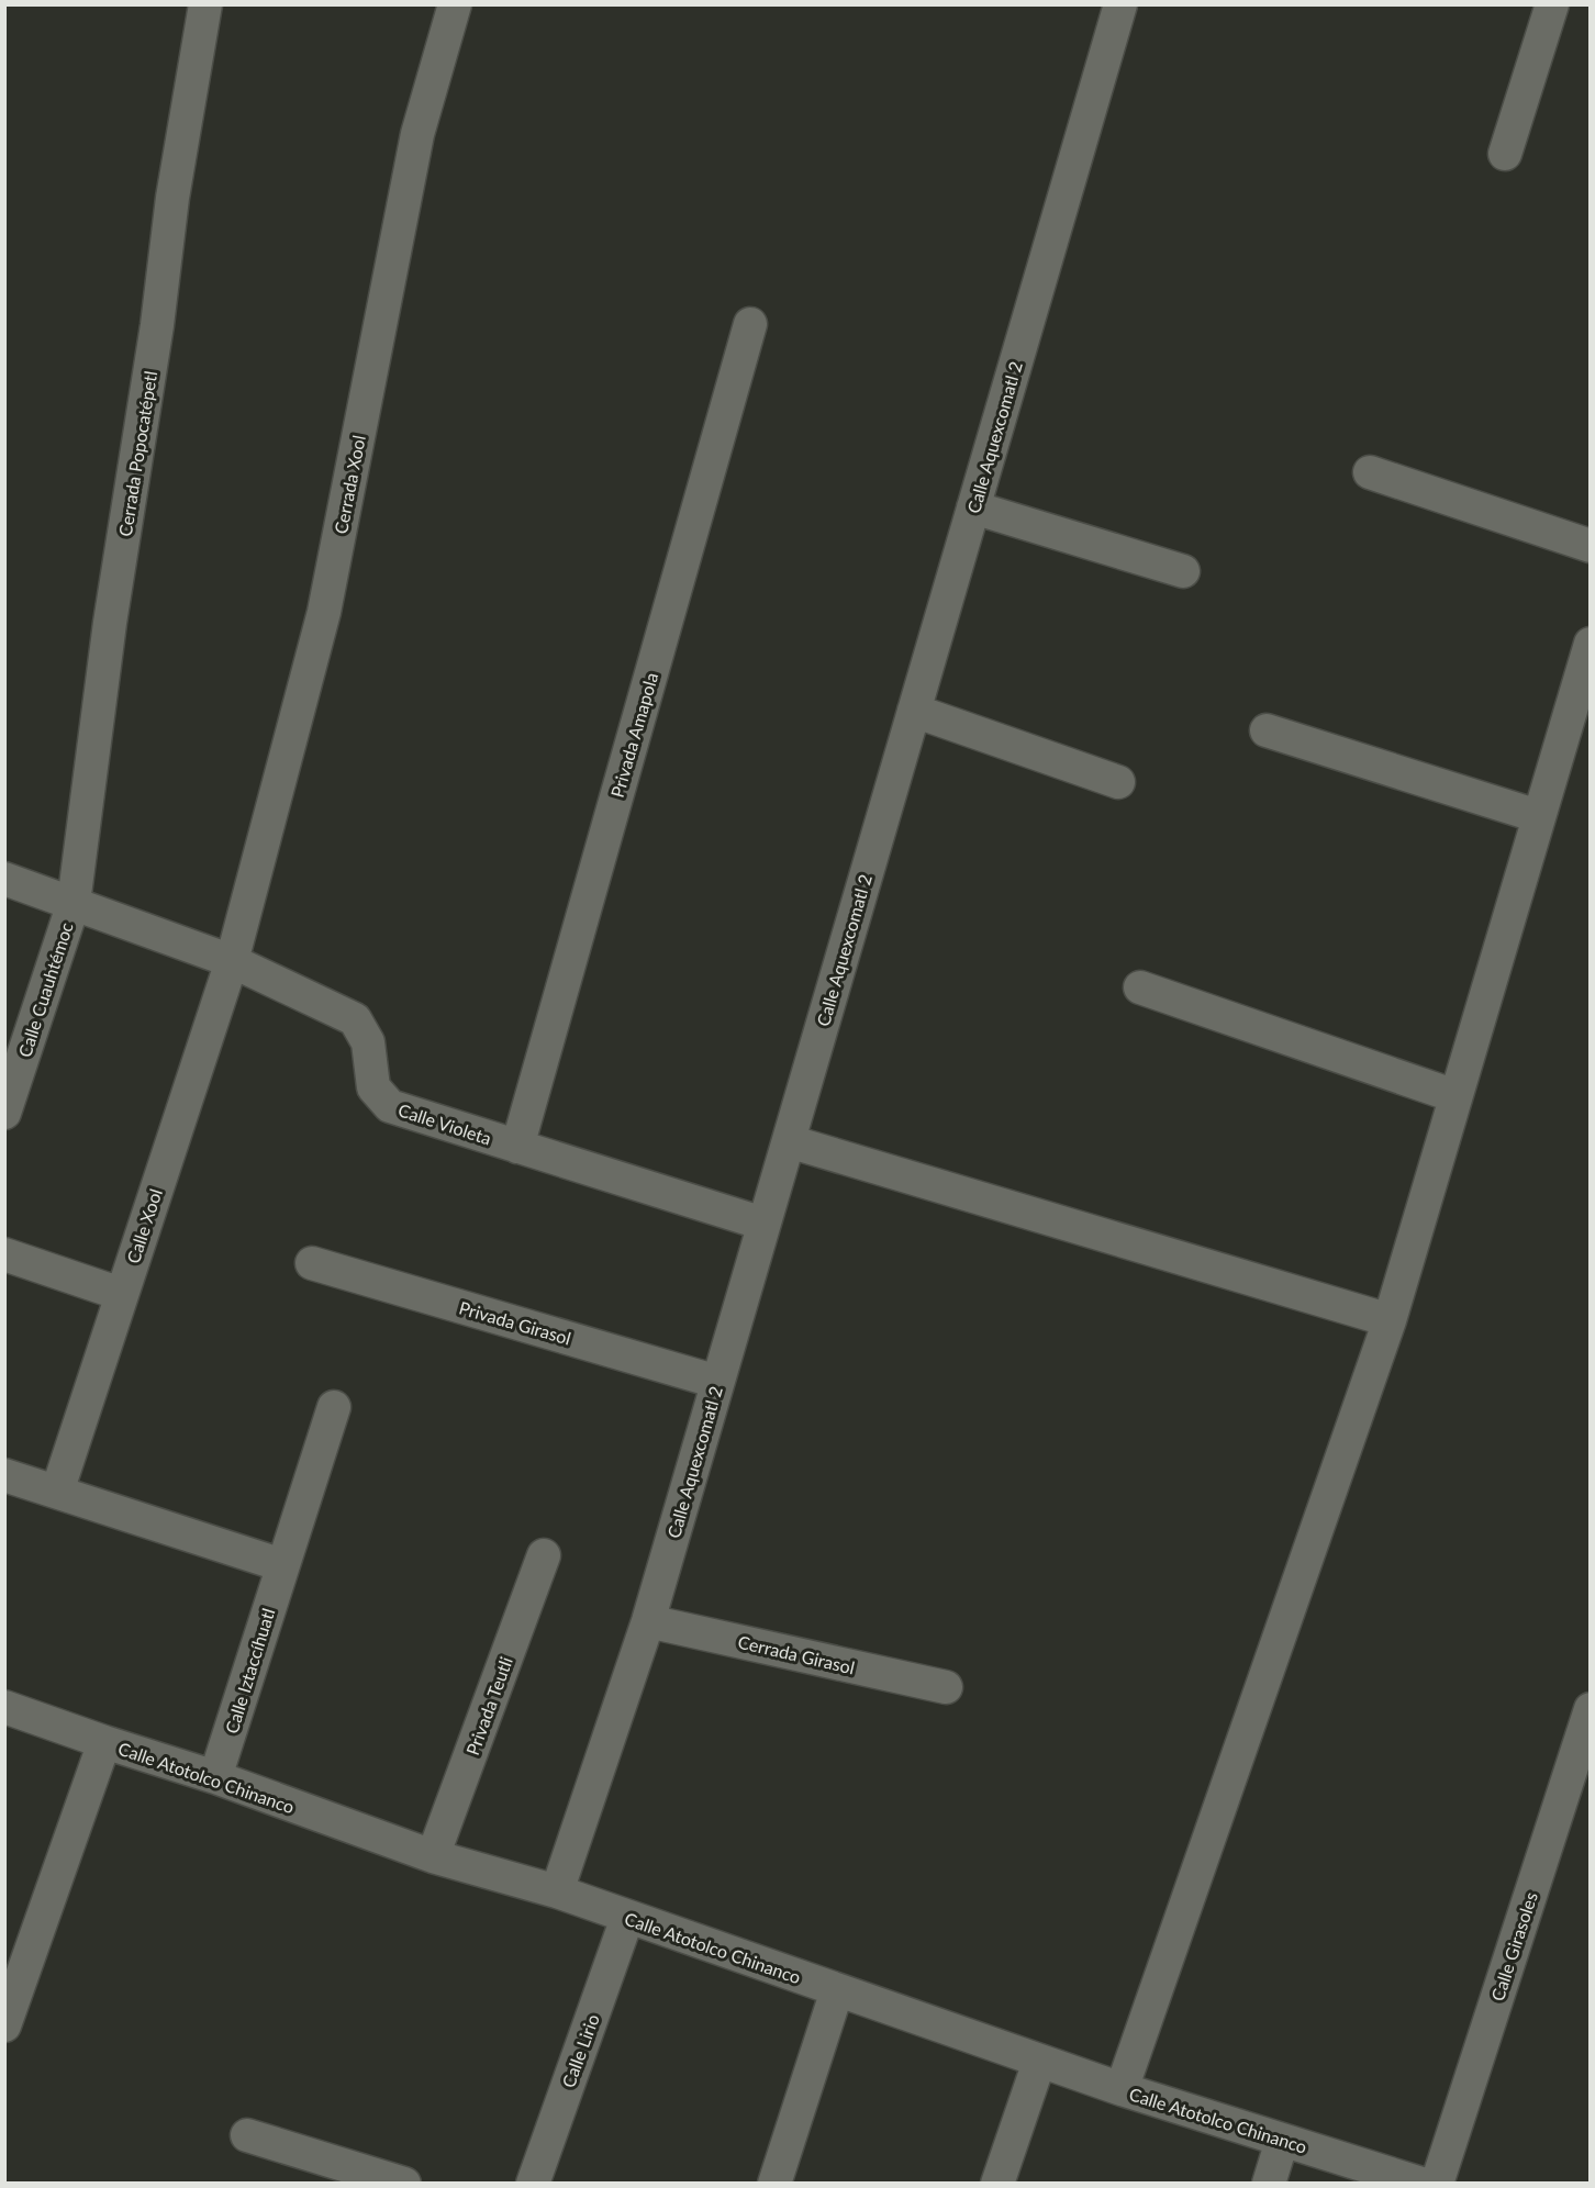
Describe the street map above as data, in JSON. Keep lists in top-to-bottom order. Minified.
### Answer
{"streets":{"street":["Calle Aquexcomatl 2","Cerrada Popocatépetl","Cerrada Xool","Privada Amapola","Calle Cuauhtémoc","Calle Violeta","Calle Xool","Privada Girasol","Cerrada Girasol","Calle Iztaccíhuatl","Privada Teutli","Calle Atotolco Chinanco","Calle Girasoles","Calle Lirio"]},"crossings":[["Calle Aquexcomatl 2","Calle Violeta"],["Calle Aquexcomatl 2","Privada Girasol"],["Calle Aquexcomatl 2","Cerrada Girasol"],["Calle Aquexcomatl 2","Calle Atotolco Chinanco"],["Cerrada Popocatépetl","Calle Cuauhtémoc"],["Cerrada Popocatépetl","Calle Violeta"],["Cerrada Xool","Calle Violeta"],["Cerrada Xool","Calle Xool"],["Privada Amapola","Calle Violeta"],["Calle Cuauhtémoc","Calle Violeta"],["Calle Violeta","Calle Xool"],["Calle Iztaccíhuatl","Calle Atotolco Chinanco"],["Privada Teutli","Calle Atotolco Chinanco"],["Calle Atotolco Chinanco","Calle Lirio"]]}
